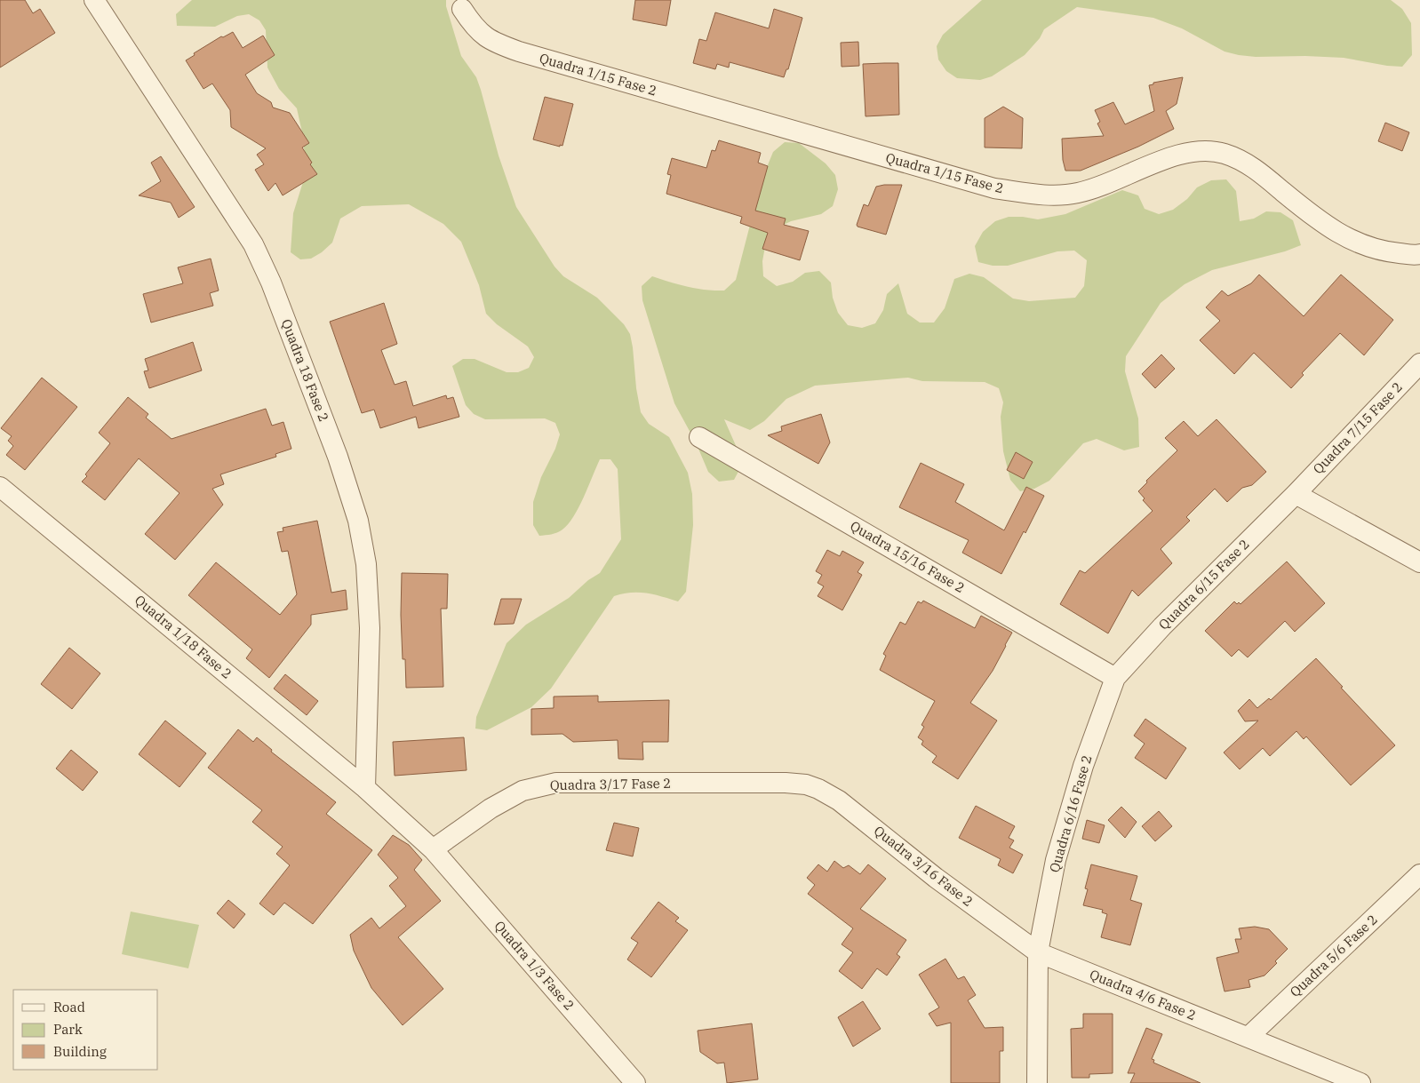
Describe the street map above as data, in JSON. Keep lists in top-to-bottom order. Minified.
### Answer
{"streets":{"street":["Quadra 1/15 Fase 2","Quadra 18 Fase 2","Quadra 7/15 Fase 2","Quadra 15/16 Fase 2","Quadra 6/15 Fase 2","Quadra 1/18 Fase 2","Quadra 3/17 Fase 2","Quadra 6/16 Fase 2","Quadra 3/16 Fase 2","Quadra 5/6 Fase 2","Quadra 1/3 Fase 2","Quadra 4/6 Fase 2"]},"crossings":[["Quadra 18 Fase 2","Quadra 1/18 Fase 2"],["Quadra 7/15 Fase 2","Quadra 6/15 Fase 2"],["Quadra 15/16 Fase 2","Quadra 6/15 Fase 2"],["Quadra 15/16 Fase 2","Quadra 6/16 Fase 2"],["Quadra 6/15 Fase 2","Quadra 6/16 Fase 2"],["Quadra 1/18 Fase 2","Quadra 3/17 Fase 2"],["Quadra 1/18 Fase 2","Quadra 1/3 Fase 2"],["Quadra 3/17 Fase 2","Quadra 3/16 Fase 2"],["Quadra 3/17 Fase 2","Quadra 1/3 Fase 2"],["Quadra 6/16 Fase 2","Quadra 3/16 Fase 2"],["Quadra 6/16 Fase 2","Quadra 4/6 Fase 2"],["Quadra 3/16 Fase 2","Quadra 4/6 Fase 2"],["Quadra 5/6 Fase 2","Quadra 4/6 Fase 2"]],"legend":["Road","Park","Building"]}
